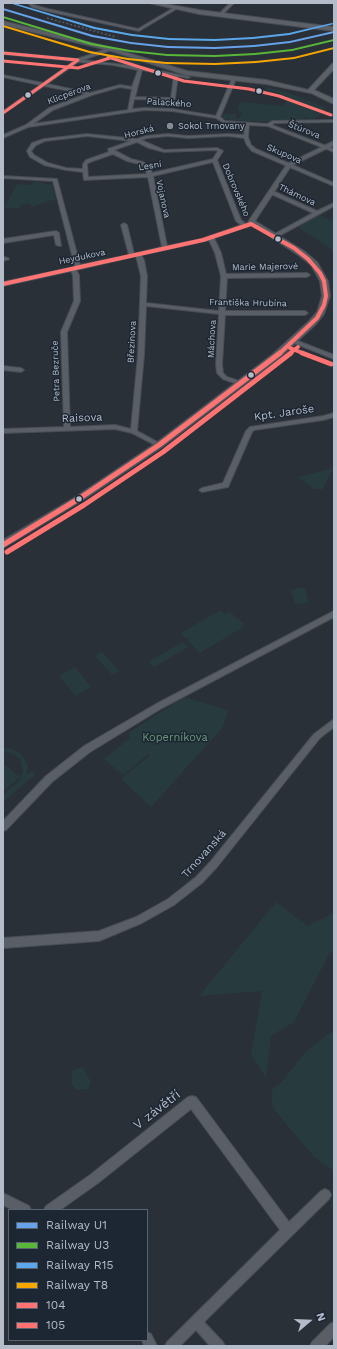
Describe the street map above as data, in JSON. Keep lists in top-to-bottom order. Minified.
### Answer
{"streets":{"street":["Klicperova","Palackého","Štúrova","Horská","Skupova","Lesní","Dobrovského","Thámova","Vojanova","Heydukova","Marie Majerové","Františka Hrubína","Máchova","Březinova","Petra Bezruče","Kpt. Jaroše","Raisova","Trnovanská","V závětří"]},"crossings":[["Klicperova","Palackého"],["Palackého","Štúrova"],["Horská","Skupova"],["Horská","Lesní"],["Horská","Vojanova"],["Lesní","Dobrovského"],["Lesní","Vojanova"],["Dobrovského","Heydukova"],["Vojanova","Heydukova"],["Heydukova","Máchova"],["Heydukova","Březinova"],["Heydukova","Petra Bezruče"],["Marie Majerové","Máchova"],["Františka Hrubína","Máchova"],["Františka Hrubína","Březinova"],["Březinova","Raisova"],["Petra Bezruče","Raisova"]],"parks":["Koperníkova"],"places":["Sokol Trnovany"],"lines":["rail line R15","rail line U1","rail line U3","rail line T8","transit line 104","transit line 105"],"legend":["Railway U1","Railway U3","Railway R15","Railway T8","104","105"],"north":"right"}
